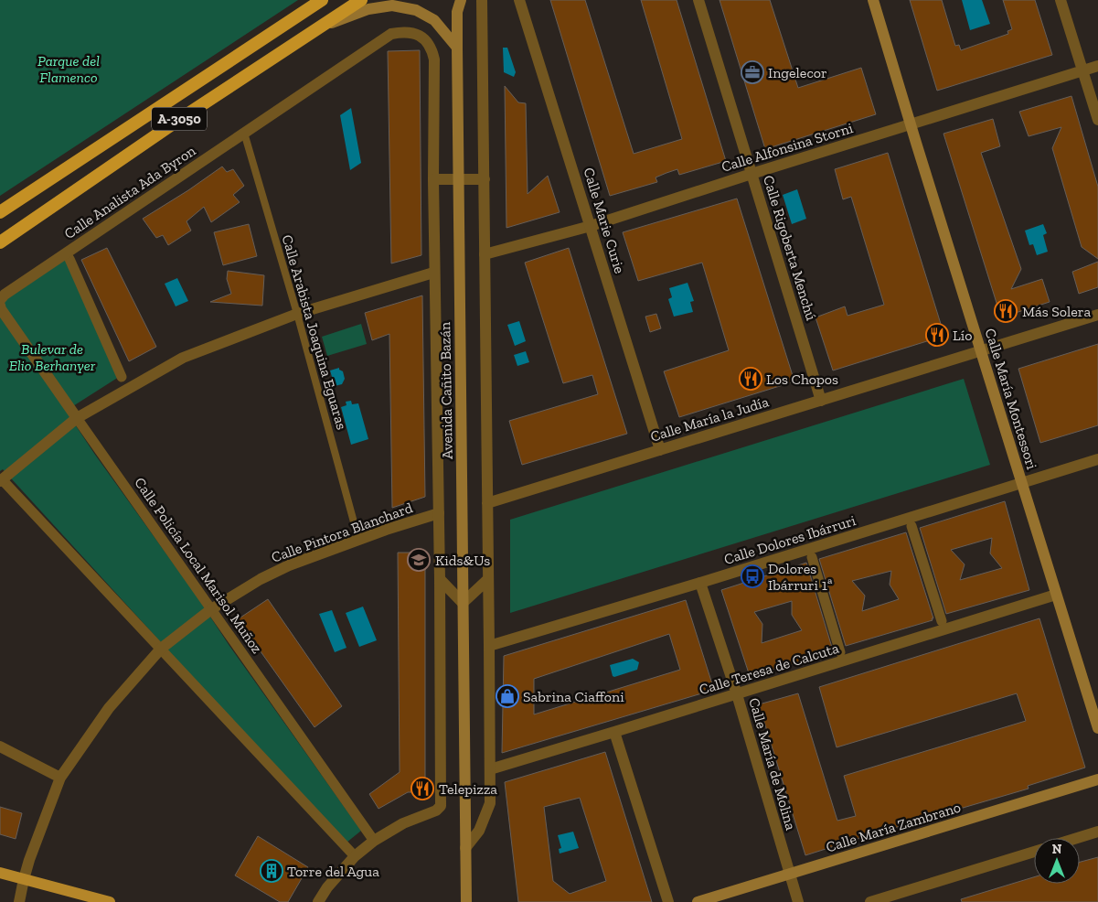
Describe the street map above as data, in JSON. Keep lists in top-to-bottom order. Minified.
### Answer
{"streets":{"highway":["A-3050"],"main road":["Avenida Cañito Bazán","Calle María Montessori","Calle María Zambrano"],"street":["Calle Alfonsina Storni","Calle Analista Ada Byron","Calle Marie Curie","Calle Rigoberta Menchú","Calle María la Judía","Calle Pintora Blanchard","Calle Dolores Ibárruri","Calle Policía Local Marisol Muñoz","Calle Teresa de Calcuta","Calle María de Molina"],"lane":["Calle Arabista Joaquina Eguaras"]},"crossings":[["Calle Alfonsina Storni","Calle Marie Curie"],["Calle Alfonsina Storni","Calle Rigoberta Menchú"],["Calle Alfonsina Storni","Calle María Montessori"],["Calle Analista Ada Byron","Calle Arabista Joaquina Eguaras"],["Calle Analista Ada Byron","Avenida Cañito Bazán"],["Calle Marie Curie","Calle María la Judía"],["Calle Rigoberta Menchú","Calle María la Judía"],["Calle Arabista Joaquina Eguaras","Calle Pintora Blanchard"],["Avenida Cañito Bazán","Calle Pintora Blanchard"],["Avenida Cañito Bazán","Calle Policía Local Marisol Muñoz"],["Calle María Montessori","Calle María la Judía"],["Calle María Montessori","Calle Dolores Ibárruri"],["Calle María Montessori","Calle Teresa de Calcuta"],["Calle Pintora Blanchard","Calle Policía Local Marisol Muñoz"],["Calle Dolores Ibárruri","Calle María de Molina"],["Calle Teresa de Calcuta","Calle María de Molina"],["Calle María de Molina","Calle María Zambrano"]],"parks":["Parque del Flamenco","Bulevar de Elio Berhanyer"],"places":{"office":["Ingelecor"],"restaurant":["Más Solera","Lío","Los Chopos","Telepizza"],"school or university":["Kids&Us"],"bus stop":["Dolores Ibárruri 1ª"],"shop":["Sabrina Ciaffoni"],"building":["Torre del Agua"]},"north":"top"}
